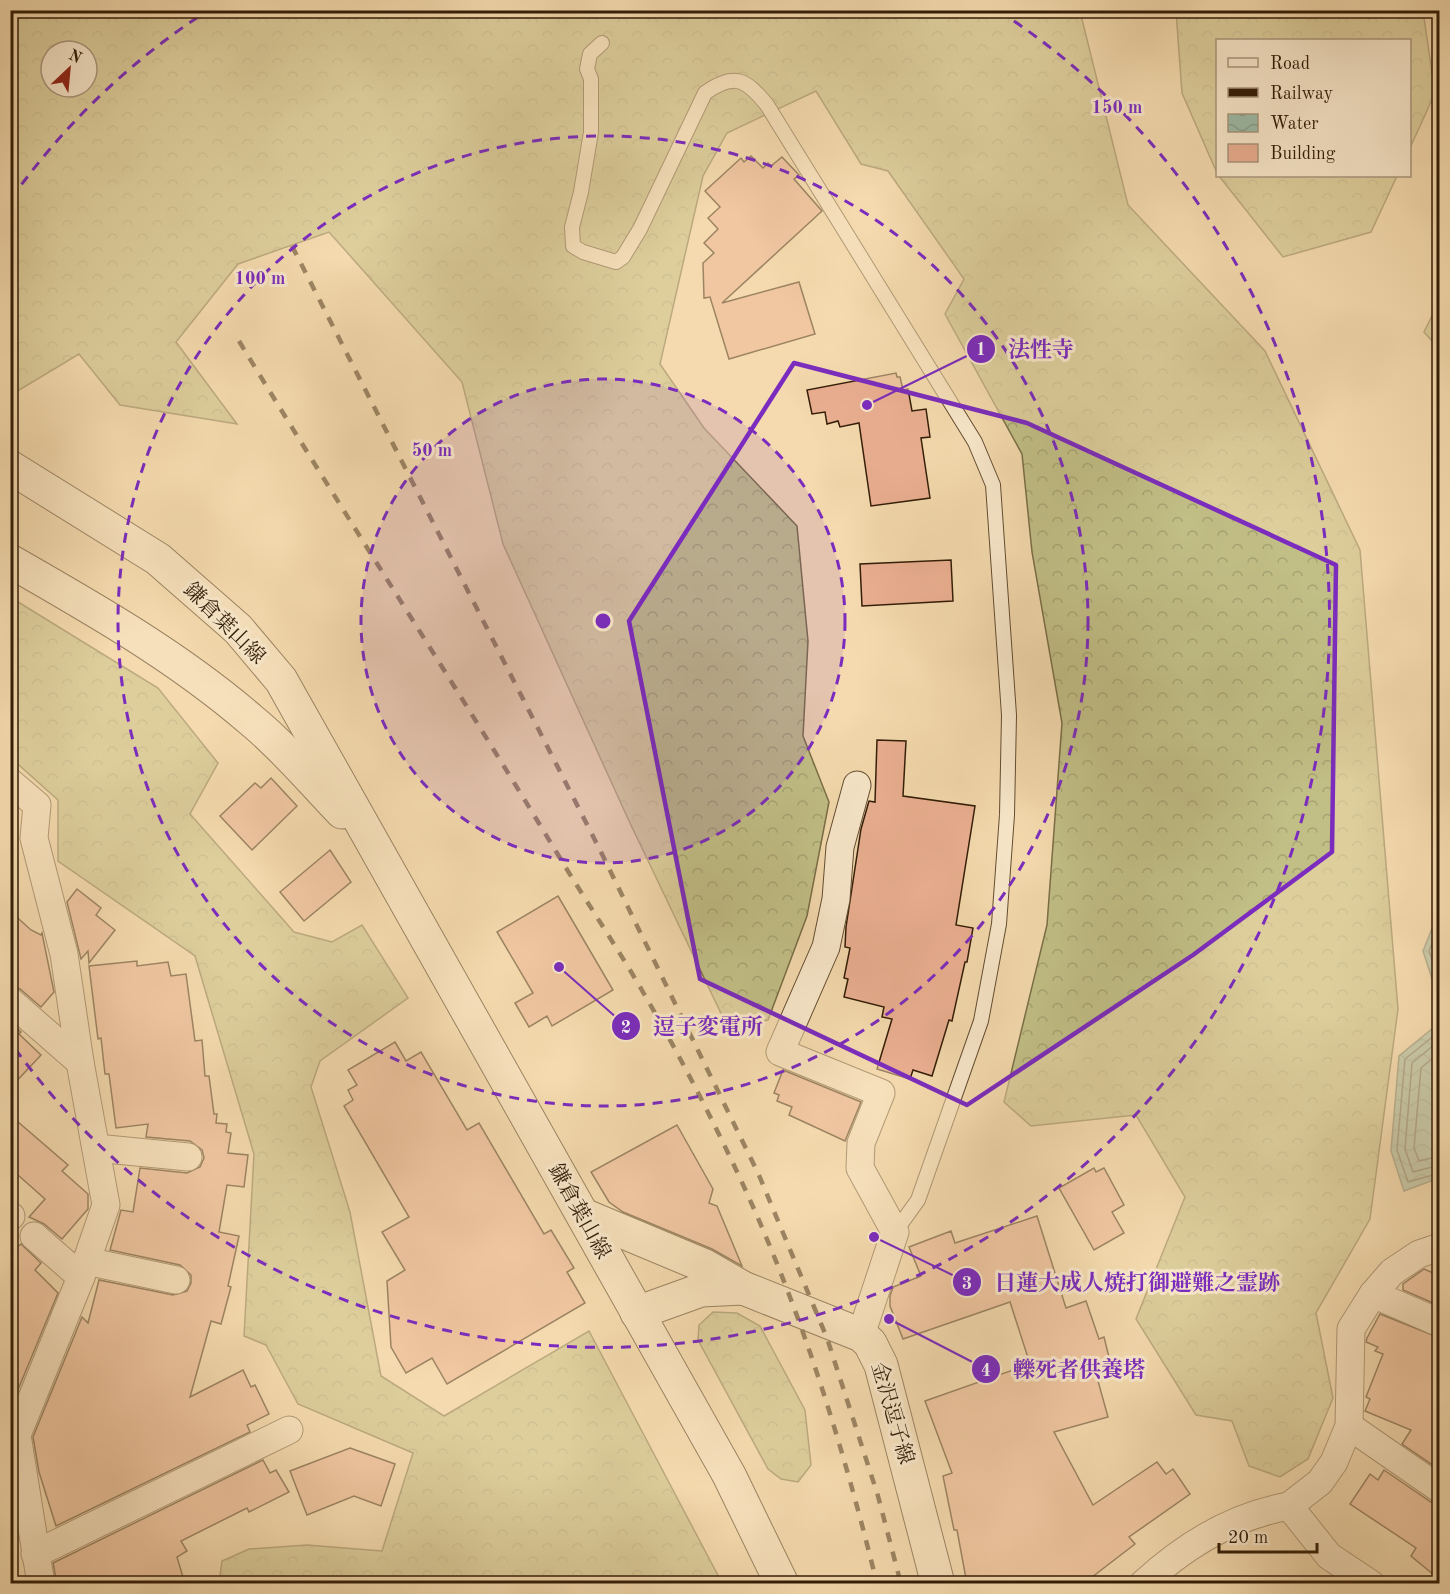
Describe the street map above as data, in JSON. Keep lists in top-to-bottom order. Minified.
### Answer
{"streets":{"main road":["鎌倉葉山線","金沢逗子線"]},"crossings":[["鎌倉葉山線","金沢逗子線"]],"places":["法性寺","逗子変電所","日蓮大成人焼打御避難之霊跡","轢死者供養塔"],"legend":["Road","Railway","Water","Building"],"scale_bar":"20 m","north":"top right","rings":["150 m","100 m","50 m"]}
